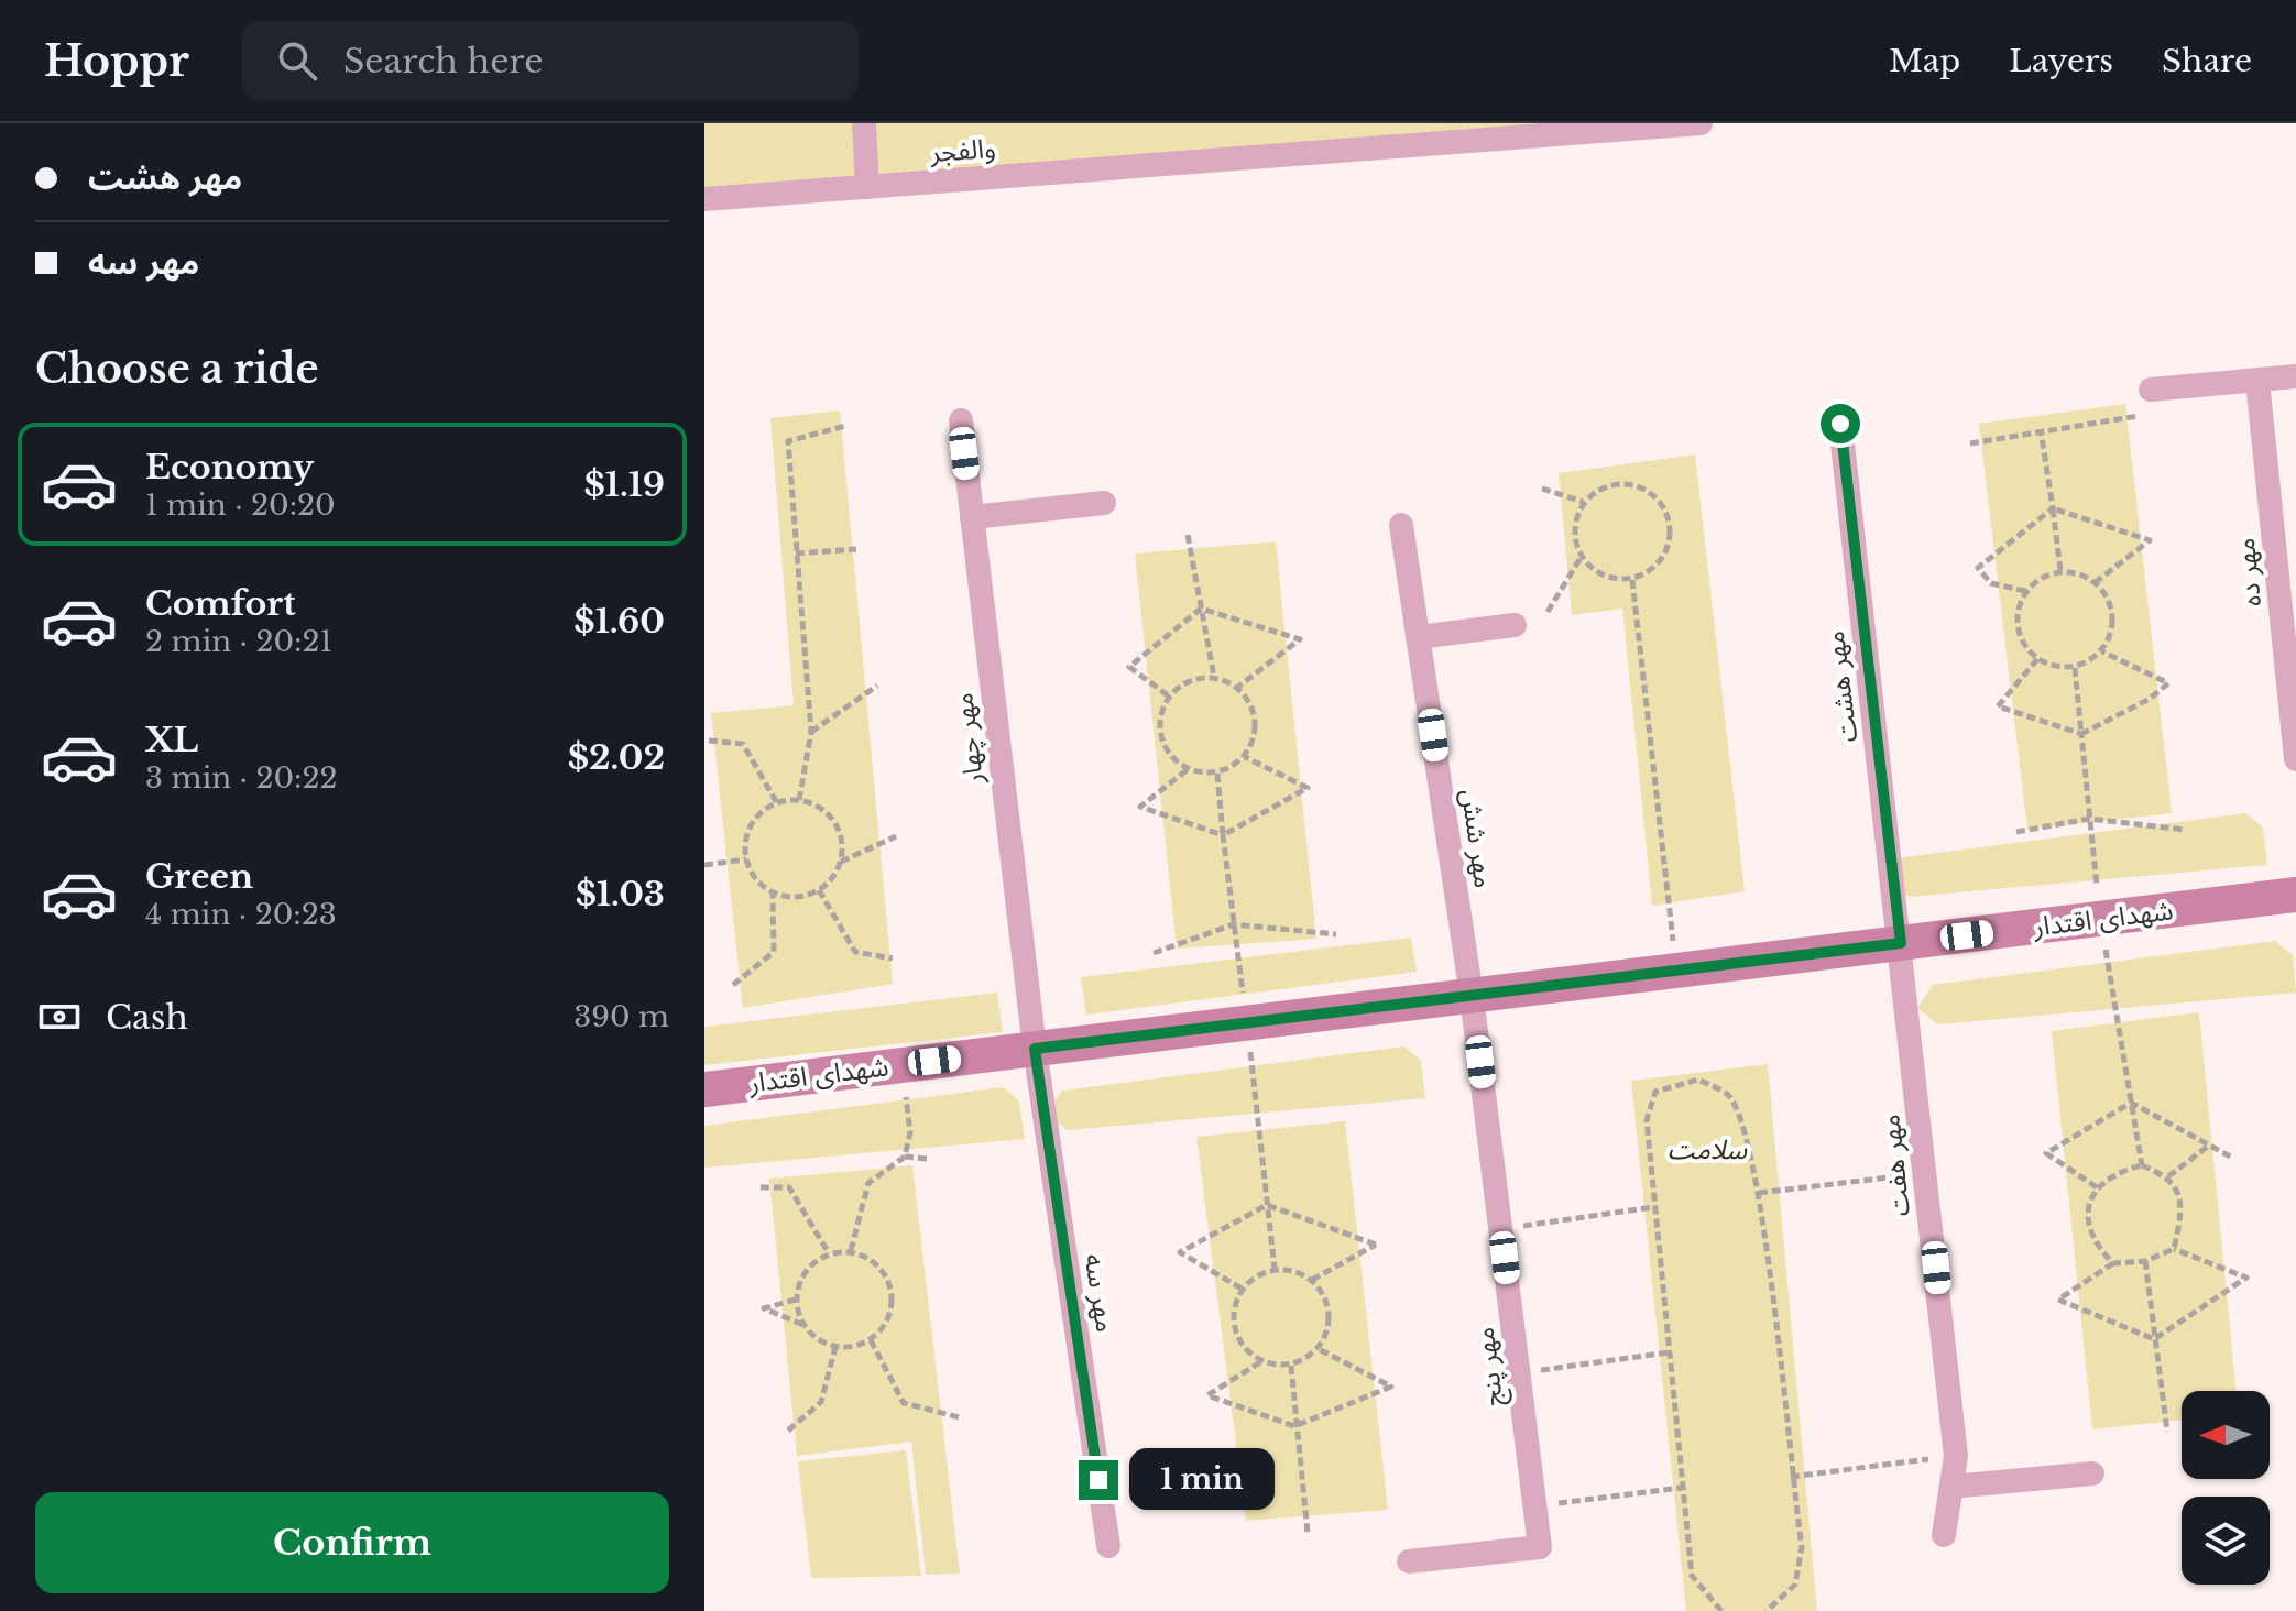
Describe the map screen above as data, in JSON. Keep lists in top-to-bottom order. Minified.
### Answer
{"streets":{"street":["والفجر","مهر ده","مهر هشت","مهر چهار","مهر شش","شهدای اقتدار","مهر هفت","مهر سه","مهر پنج"]},"crossings":[["مهر هشت","شهدای اقتدار"],["مهر هشت","مهر هفت"],["مهر چهار","شهدای اقتدار"],["مهر چهار","مهر سه"],["مهر شش","شهدای اقتدار"],["مهر شش","مهر پنج"],["شهدای اقتدار","مهر هفت"],["شهدای اقتدار","مهر سه"],["شهدای اقتدار","مهر پنج"]],"parks":["سلامت"],"north":"left","page":{"header":"Hoppr","search":"Search here","nav":["Map","Layers","Share"],"banner":["مهر هشت","مهر سه"],"heading":"Choose a ride","list":[{"name":"Economy","note":"1 min · 20:20","value":"$1.19"},{"name":"Comfort","note":"2 min · 20:21","value":"$1.60"},{"name":"XL","note":"3 min · 20:22","value":"$2.02"},{"name":"Green","note":"4 min · 20:23","value":"$1.03"}],"pay":["Cash","390 m"],"bubble":"1 min","buttons":"Confirm"}}
